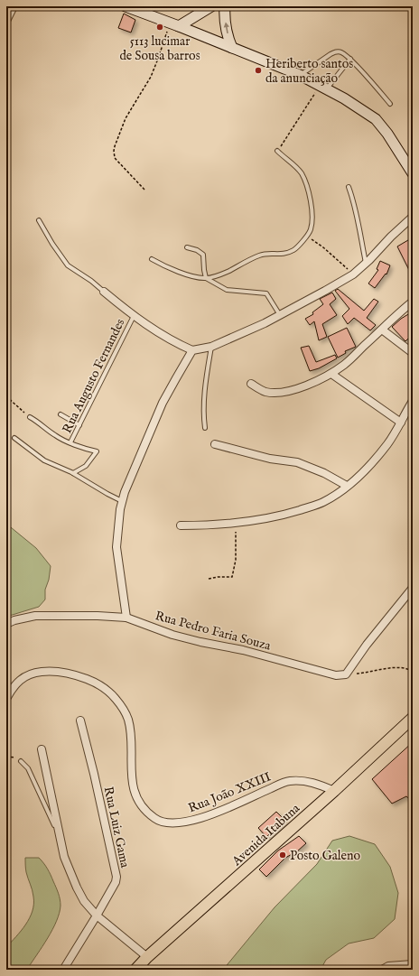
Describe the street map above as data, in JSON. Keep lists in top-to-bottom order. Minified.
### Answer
{"streets":{"main road":["Avenida Itabuna"],"street":["Rua Pedro Faria Souza","Rua João XXIII","Rua Luiz Gama"],"lane":["Rua Augusto Fernandes"]},"crossings":[["Rua João XXIII","Avenida Itabuna"]],"places":["5113 lucimar de Sousa barros","Heriberto santos da anunciação","Posto Galeno"]}
